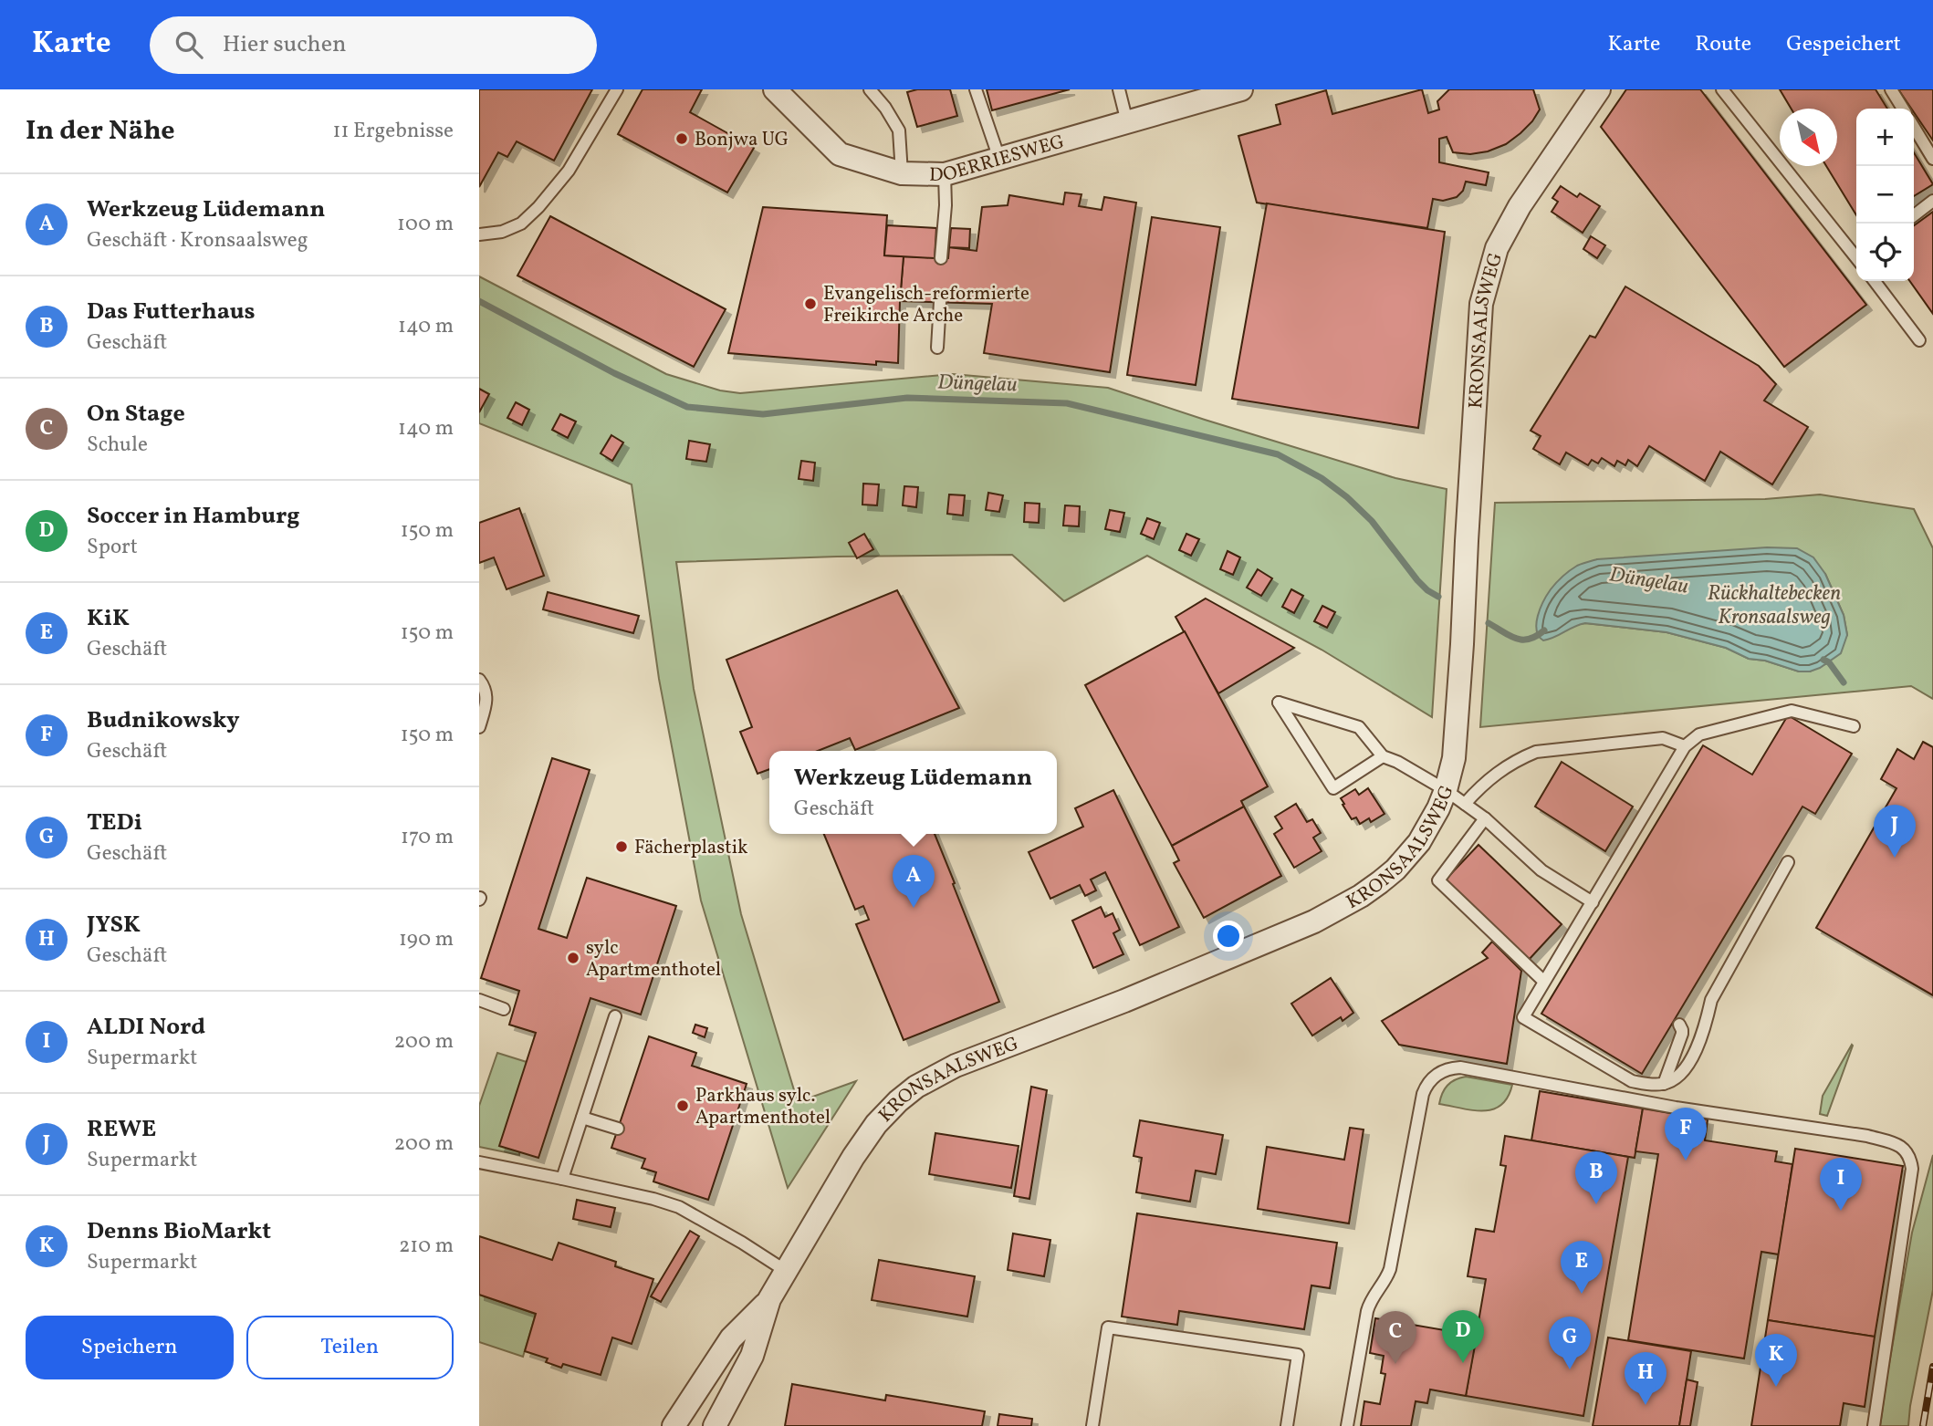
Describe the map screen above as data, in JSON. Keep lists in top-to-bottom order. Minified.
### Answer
{"streets":{"street":["DOERRIESWEG","KRONSAALSWEG"]},"water":["Düngelau","Rückhaltebecken Kronsaalsweg"],"places":["Bonjwa UG","Evangelisch-reformierte Freikirche Arche","Fächerplastik","sylc Apartmenthotel","Parkhaus sylc. Apartmenthotel"],"north":"bottom right","page":{"header":"Karte","search":"Hier suchen","nav":["Karte","Route","Gespeichert"],"heading":["In der Nähe","11 Ergebnisse"],"map_buttons":["+","−"],"list":[{"mark":"A","name":"Werkzeug Lüdemann","note":"Geschäft · Kronsaalsweg","value":"100 m"},{"mark":"B","name":"Das Futterhaus","note":"Geschäft","value":"140 m"},{"mark":"C","name":"On Stage","note":"Schule","value":"140 m"},{"mark":"D","name":"Soccer in Hamburg","note":"Sport","value":"150 m"},{"mark":"E","name":"KiK","note":"Geschäft","value":"150 m"},{"mark":"F","name":"Budnikowsky","note":"Geschäft","value":"150 m"},{"mark":"G","name":"TEDi","note":"Geschäft","value":"170 m"},{"mark":"H","name":"JYSK","note":"Geschäft","value":"190 m"},{"mark":"I","name":"ALDI Nord","note":"Supermarkt","value":"200 m"},{"mark":"J","name":"REWE","note":"Supermarkt","value":"200 m"},{"mark":"K","name":"Denns BioMarkt","note":"Supermarkt","value":"210 m"}],"popup":["Werkzeug Lüdemann","Geschäft"],"pins":["J","A","F","B","I","E","D","C","G","K","H"],"buttons":["Speichern","Teilen"]}}
